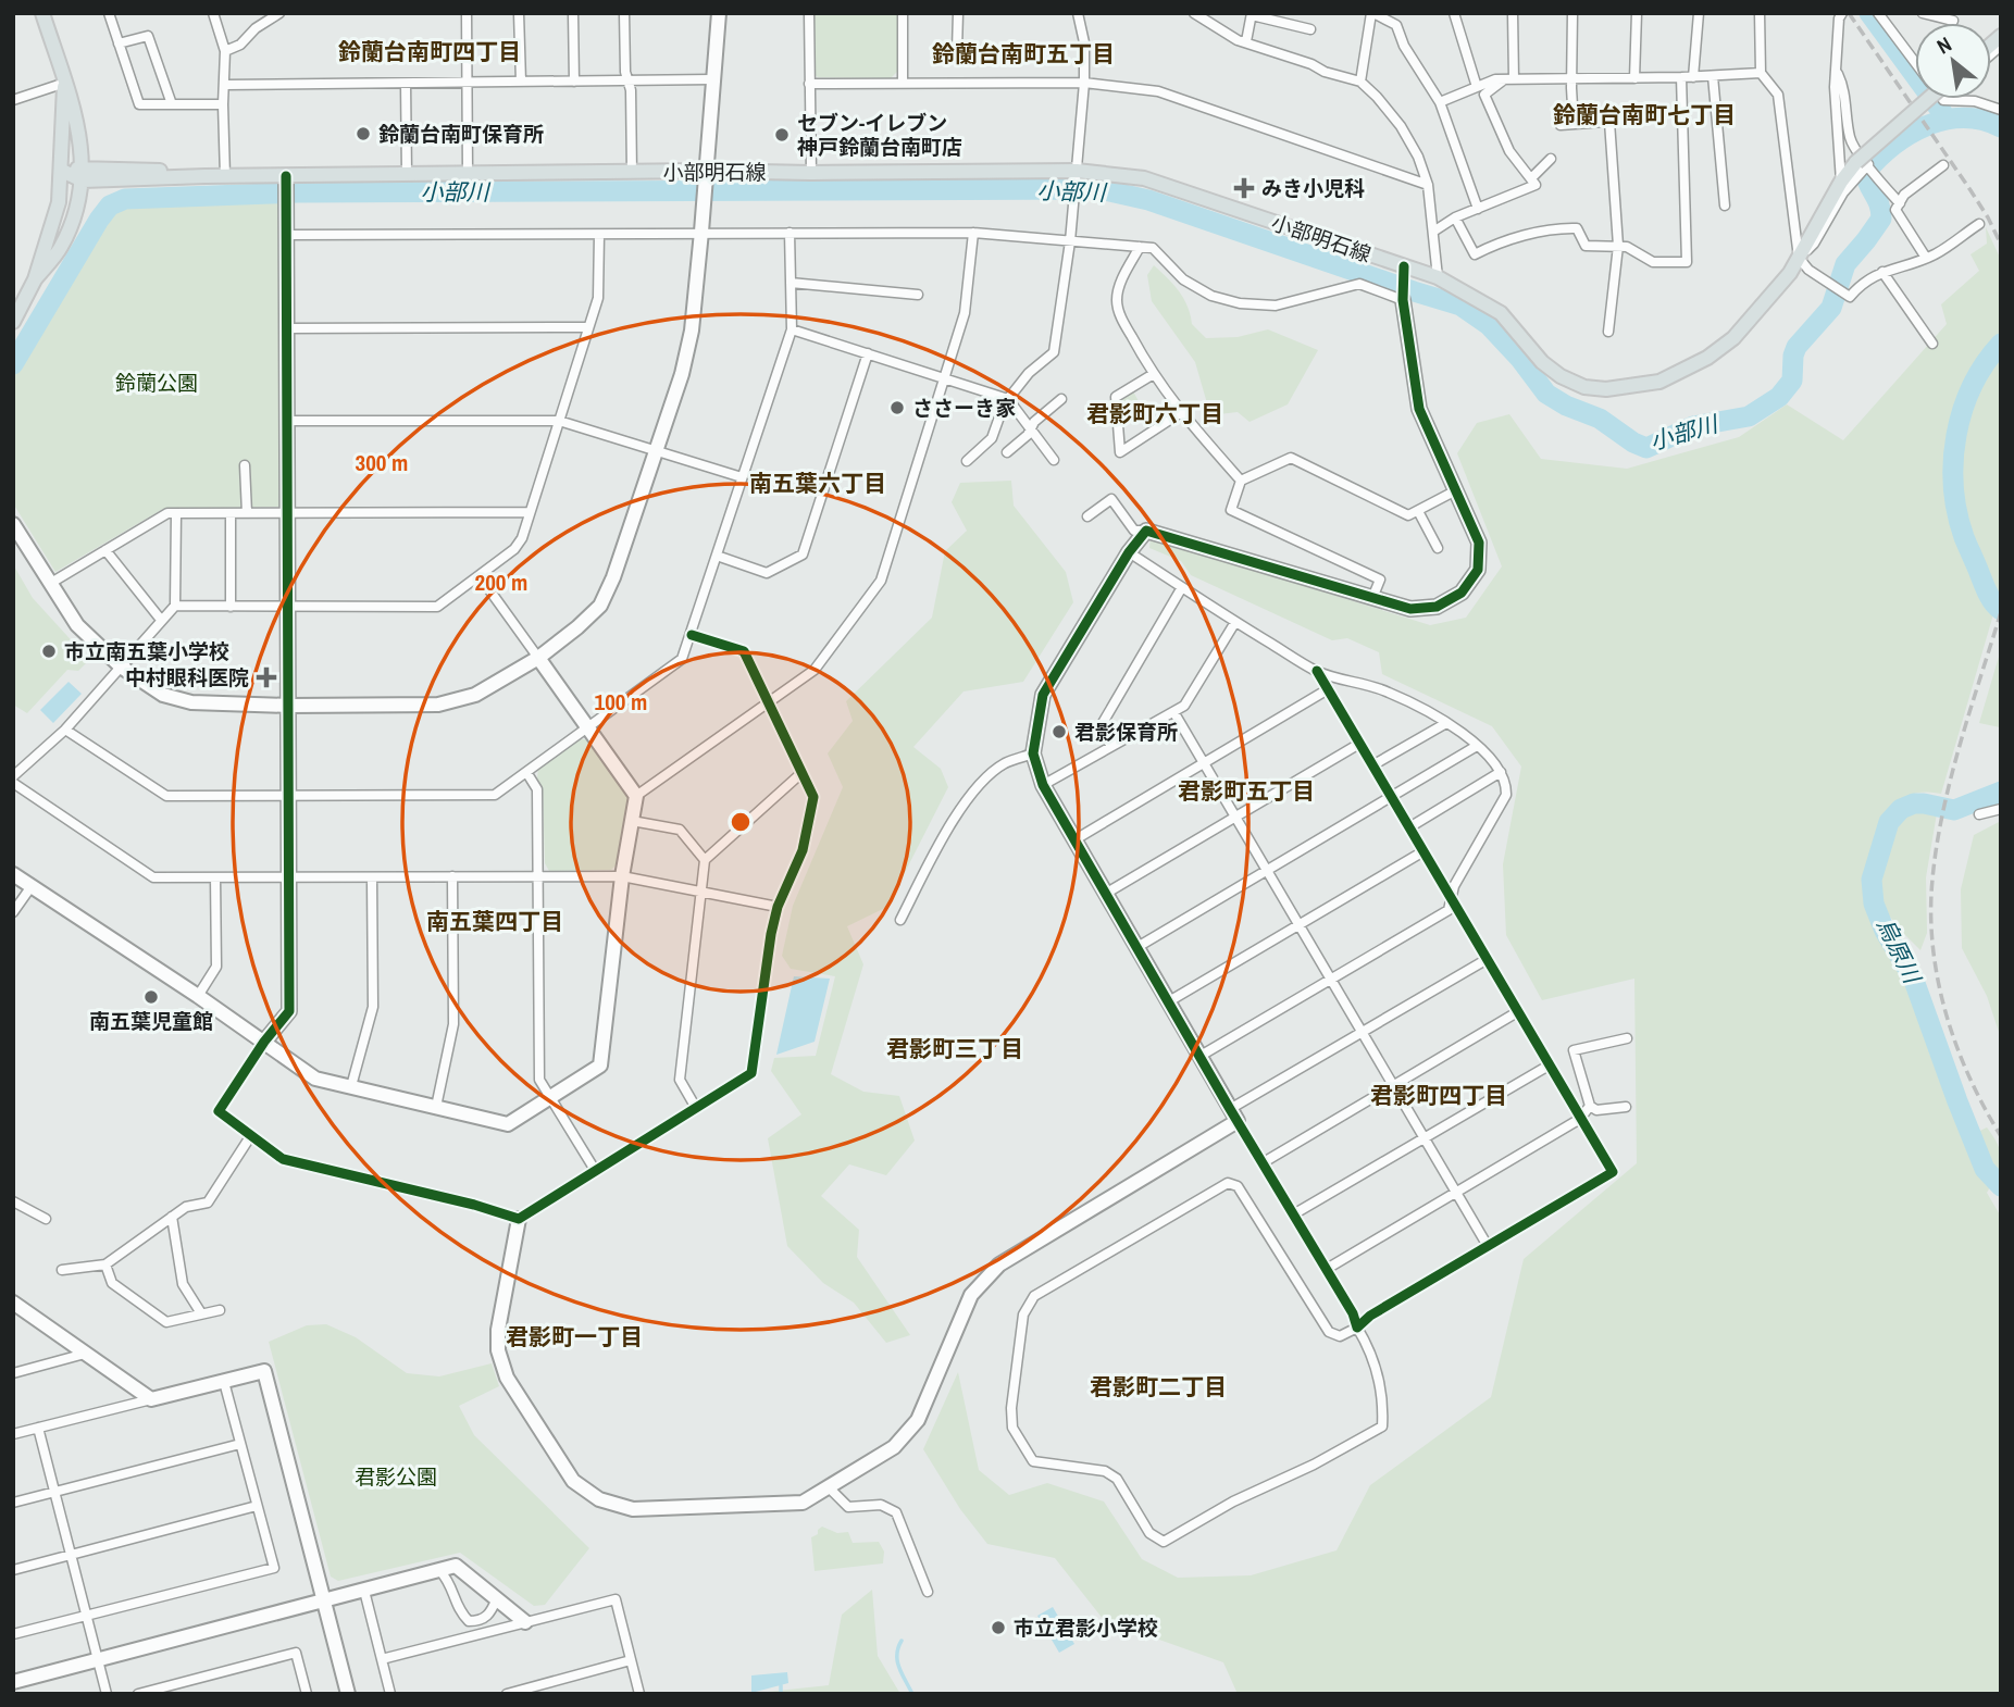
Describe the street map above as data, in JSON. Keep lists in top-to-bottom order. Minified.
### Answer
{"streets":{"main road":["小部明石線"]},"districts":["鈴蘭台南町四丁目","鈴蘭台南町五丁目","鈴蘭台南町七丁目","君影町六丁目","南五葉六丁目","君影町五丁目","南五葉四丁目","君影町三丁目","君影町四丁目","君影町一丁目","君影町二丁目"],"water":["小部川","烏原川"],"parks":["鈴蘭公園","君影公園"],"places":{"other":["鈴蘭台南町保育所","セブン-イレブン 神戸鈴蘭台南町店","ささーき家","市立南五葉小学校","君影保育所","南五葉児童館","市立君影小学校"],"health":["みき小児科","中村眼科医院"]},"north":"top left","rings":["300 m","200 m","100 m"]}
